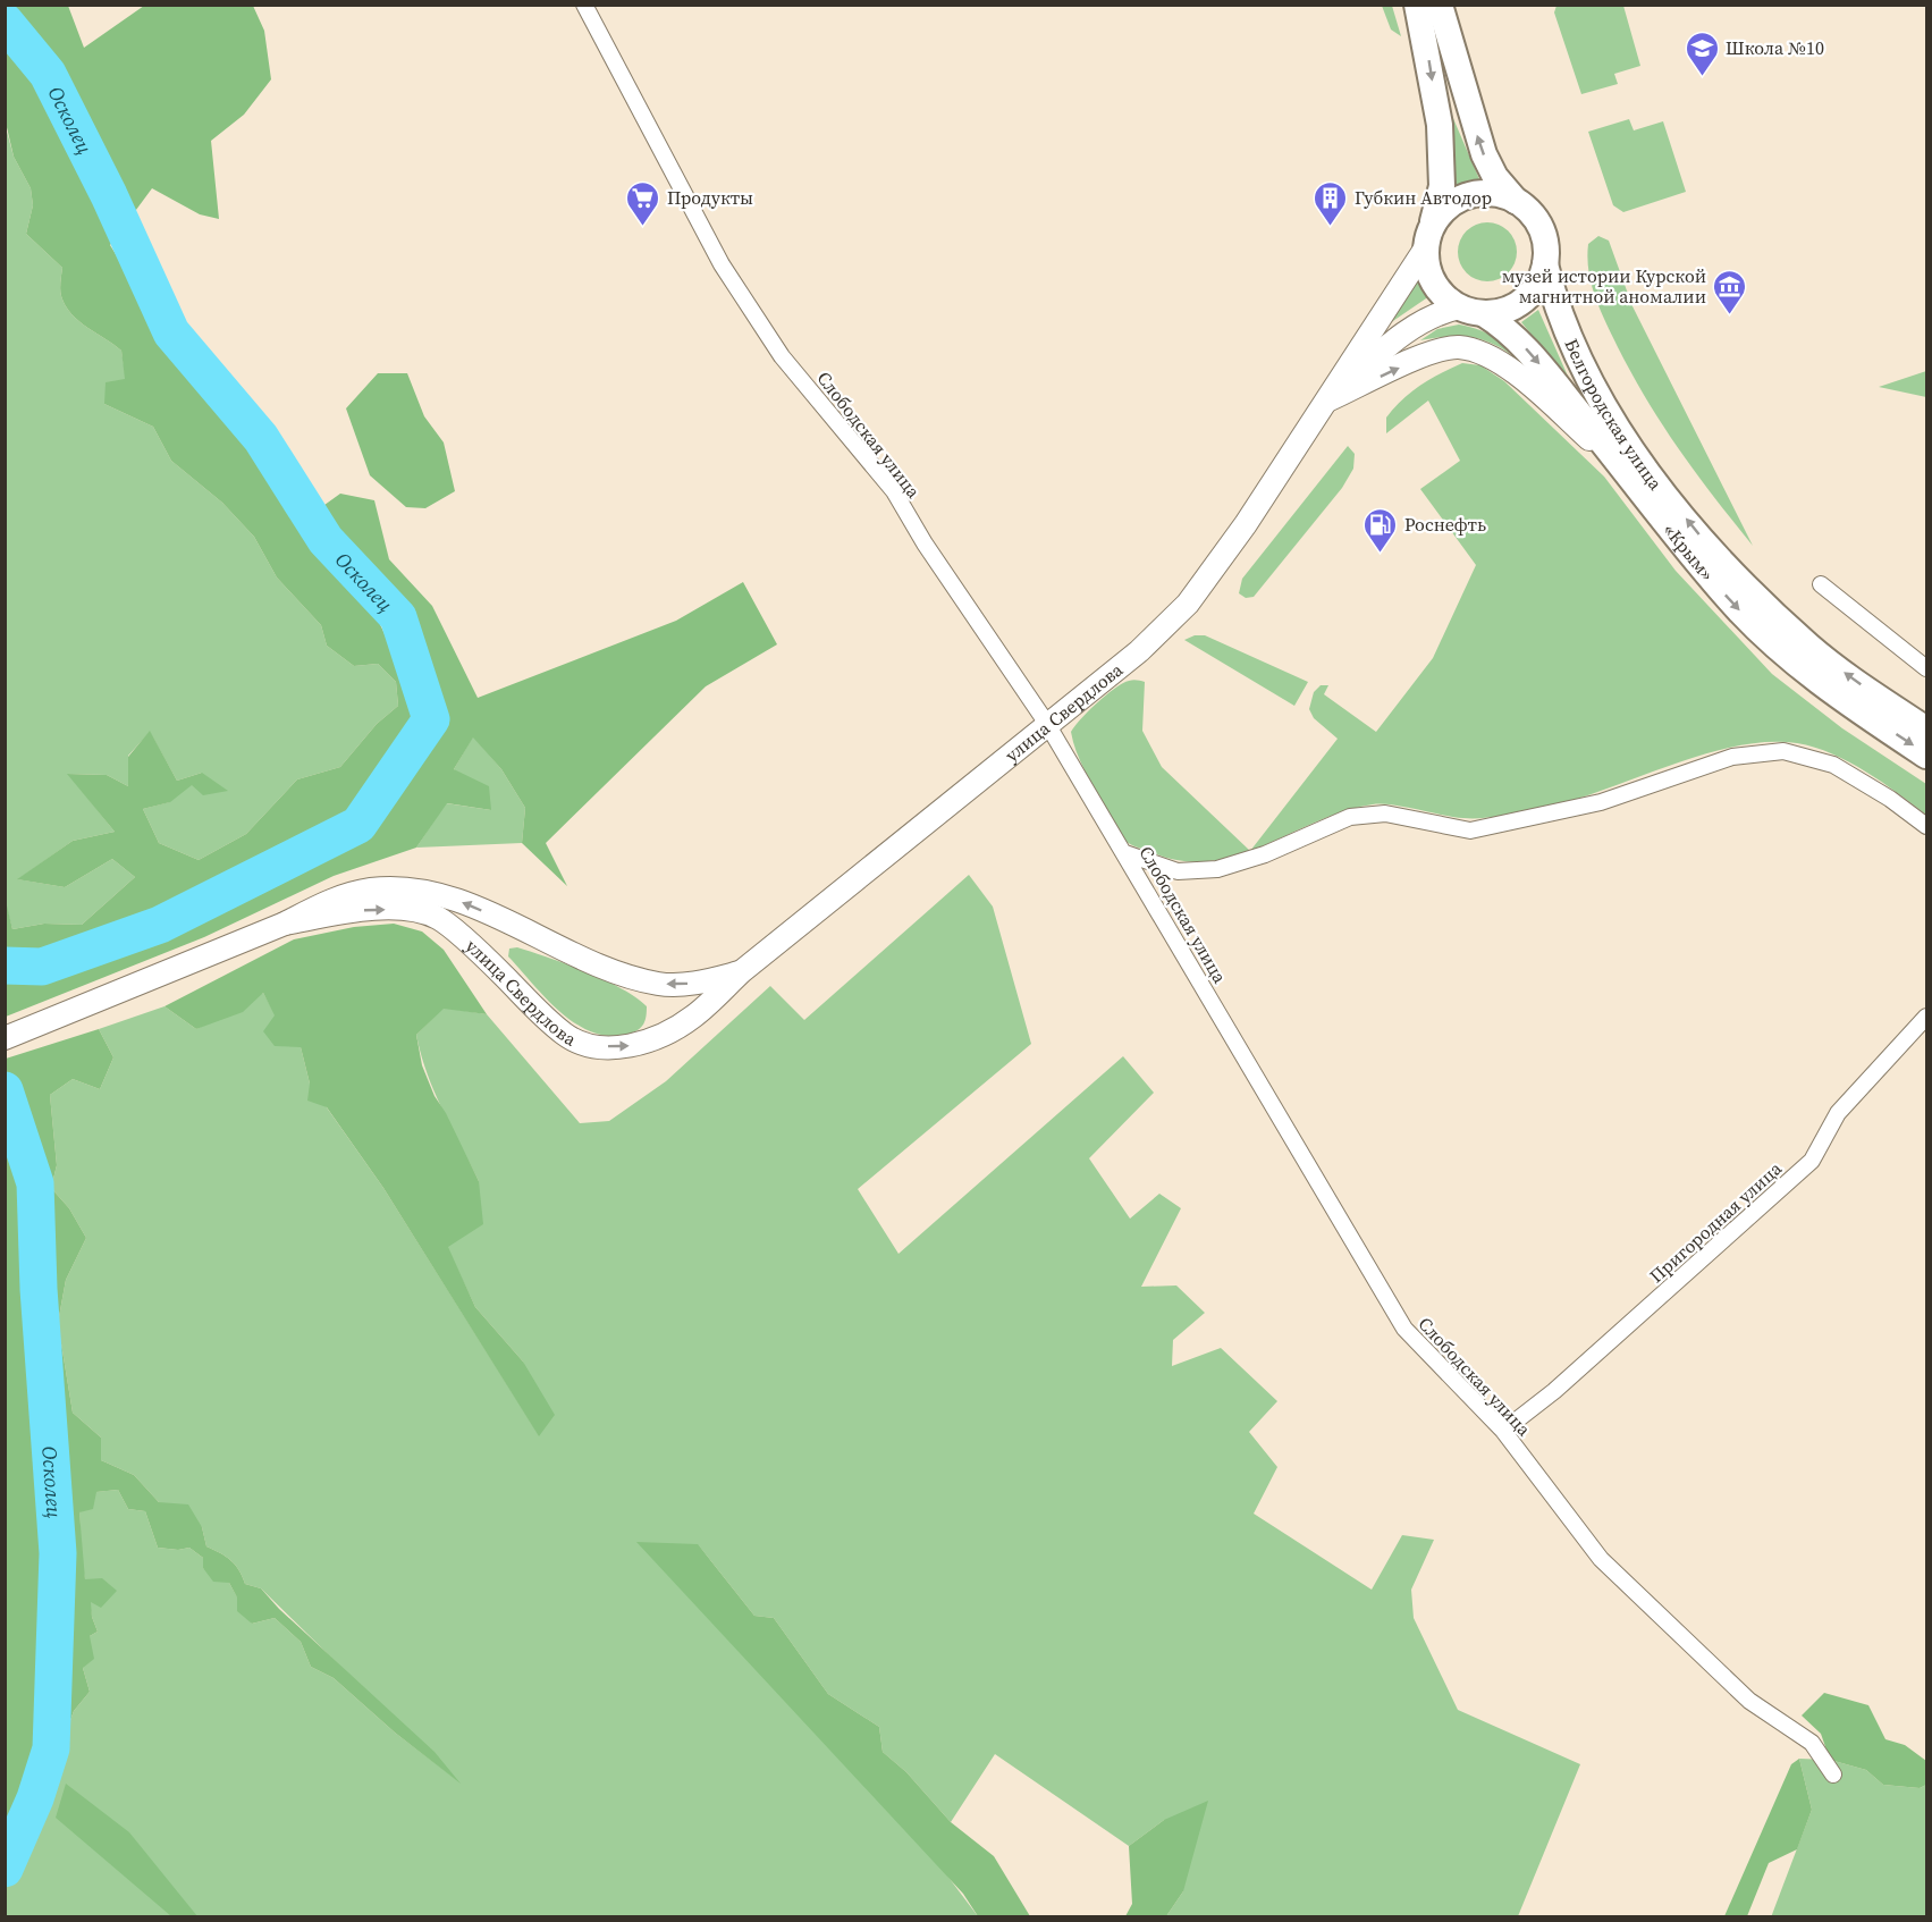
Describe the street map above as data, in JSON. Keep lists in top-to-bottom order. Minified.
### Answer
{"streets":{"main road":["Белгородская улица","«Крым»","улица Свердлова"],"street":["Слободская улица","Пригородная улица"]},"crossings":[["Белгородская улица","«Крым»"],["Слободская улица","улица Свердлова"],["Слободская улица","Пригородная улица"]],"one_way":["Белгородская улица","«Крым»"],"water":["Осколец"],"places":{"school or university":["Школа №10"],"supermarket":["Продукты"],"building":["Губкин Автодор"],"museum":["музей истории Курской магнитной аномалии"],"fuel station":["Роснефть"]}}
